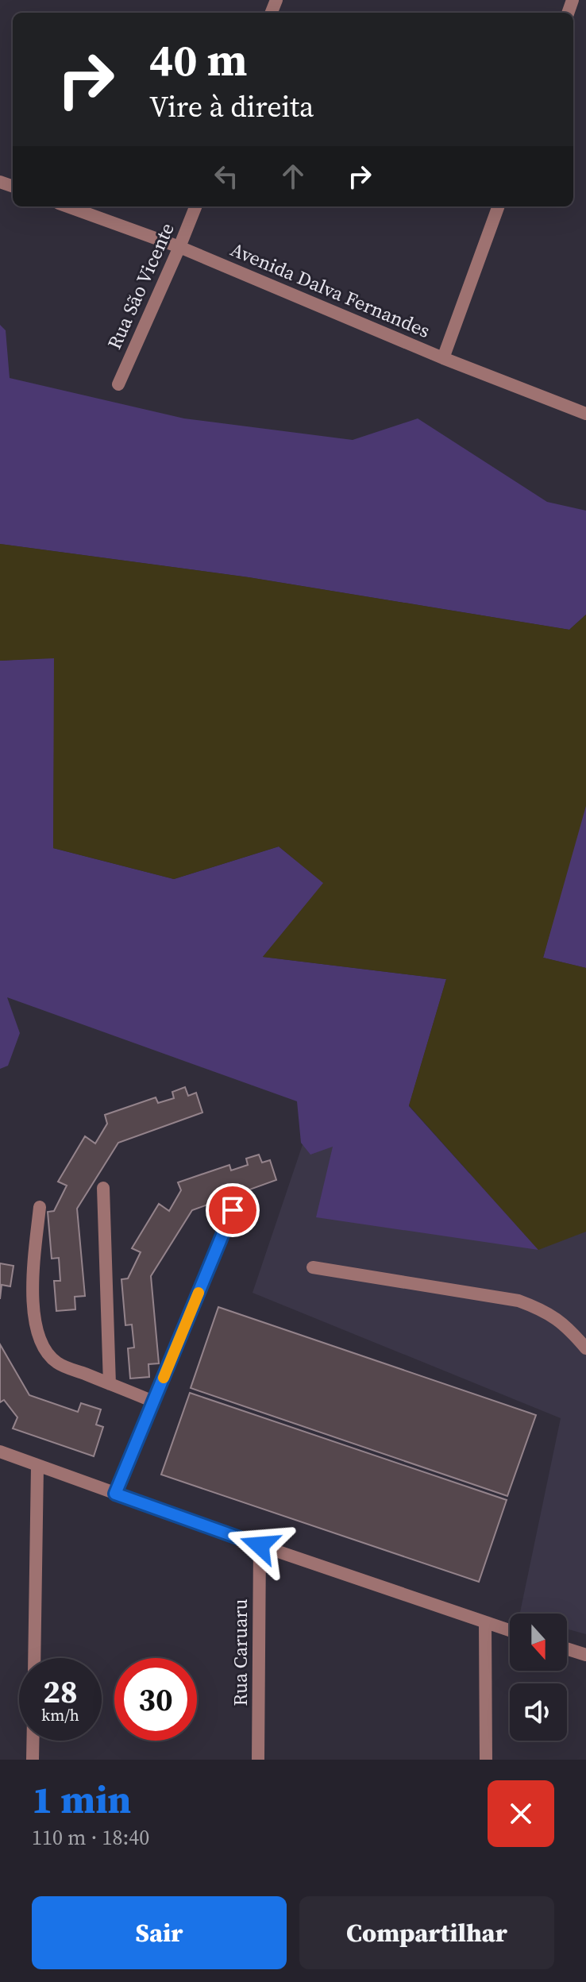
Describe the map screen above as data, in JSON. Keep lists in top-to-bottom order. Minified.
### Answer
{"streets":{"street":["Rua São Vicente","Avenida Dalva Fernandes","Rua Caruaru"]},"crossings":[["Rua São Vicente","Avenida Dalva Fernandes"]],"north":"bottom","page":{"turn":["40 m","Vire à direita"],"speed":"28 km/h","limit":"30","heading":["1 min","110 m · 18:40"],"buttons":["Sair","Compartilhar"]}}
